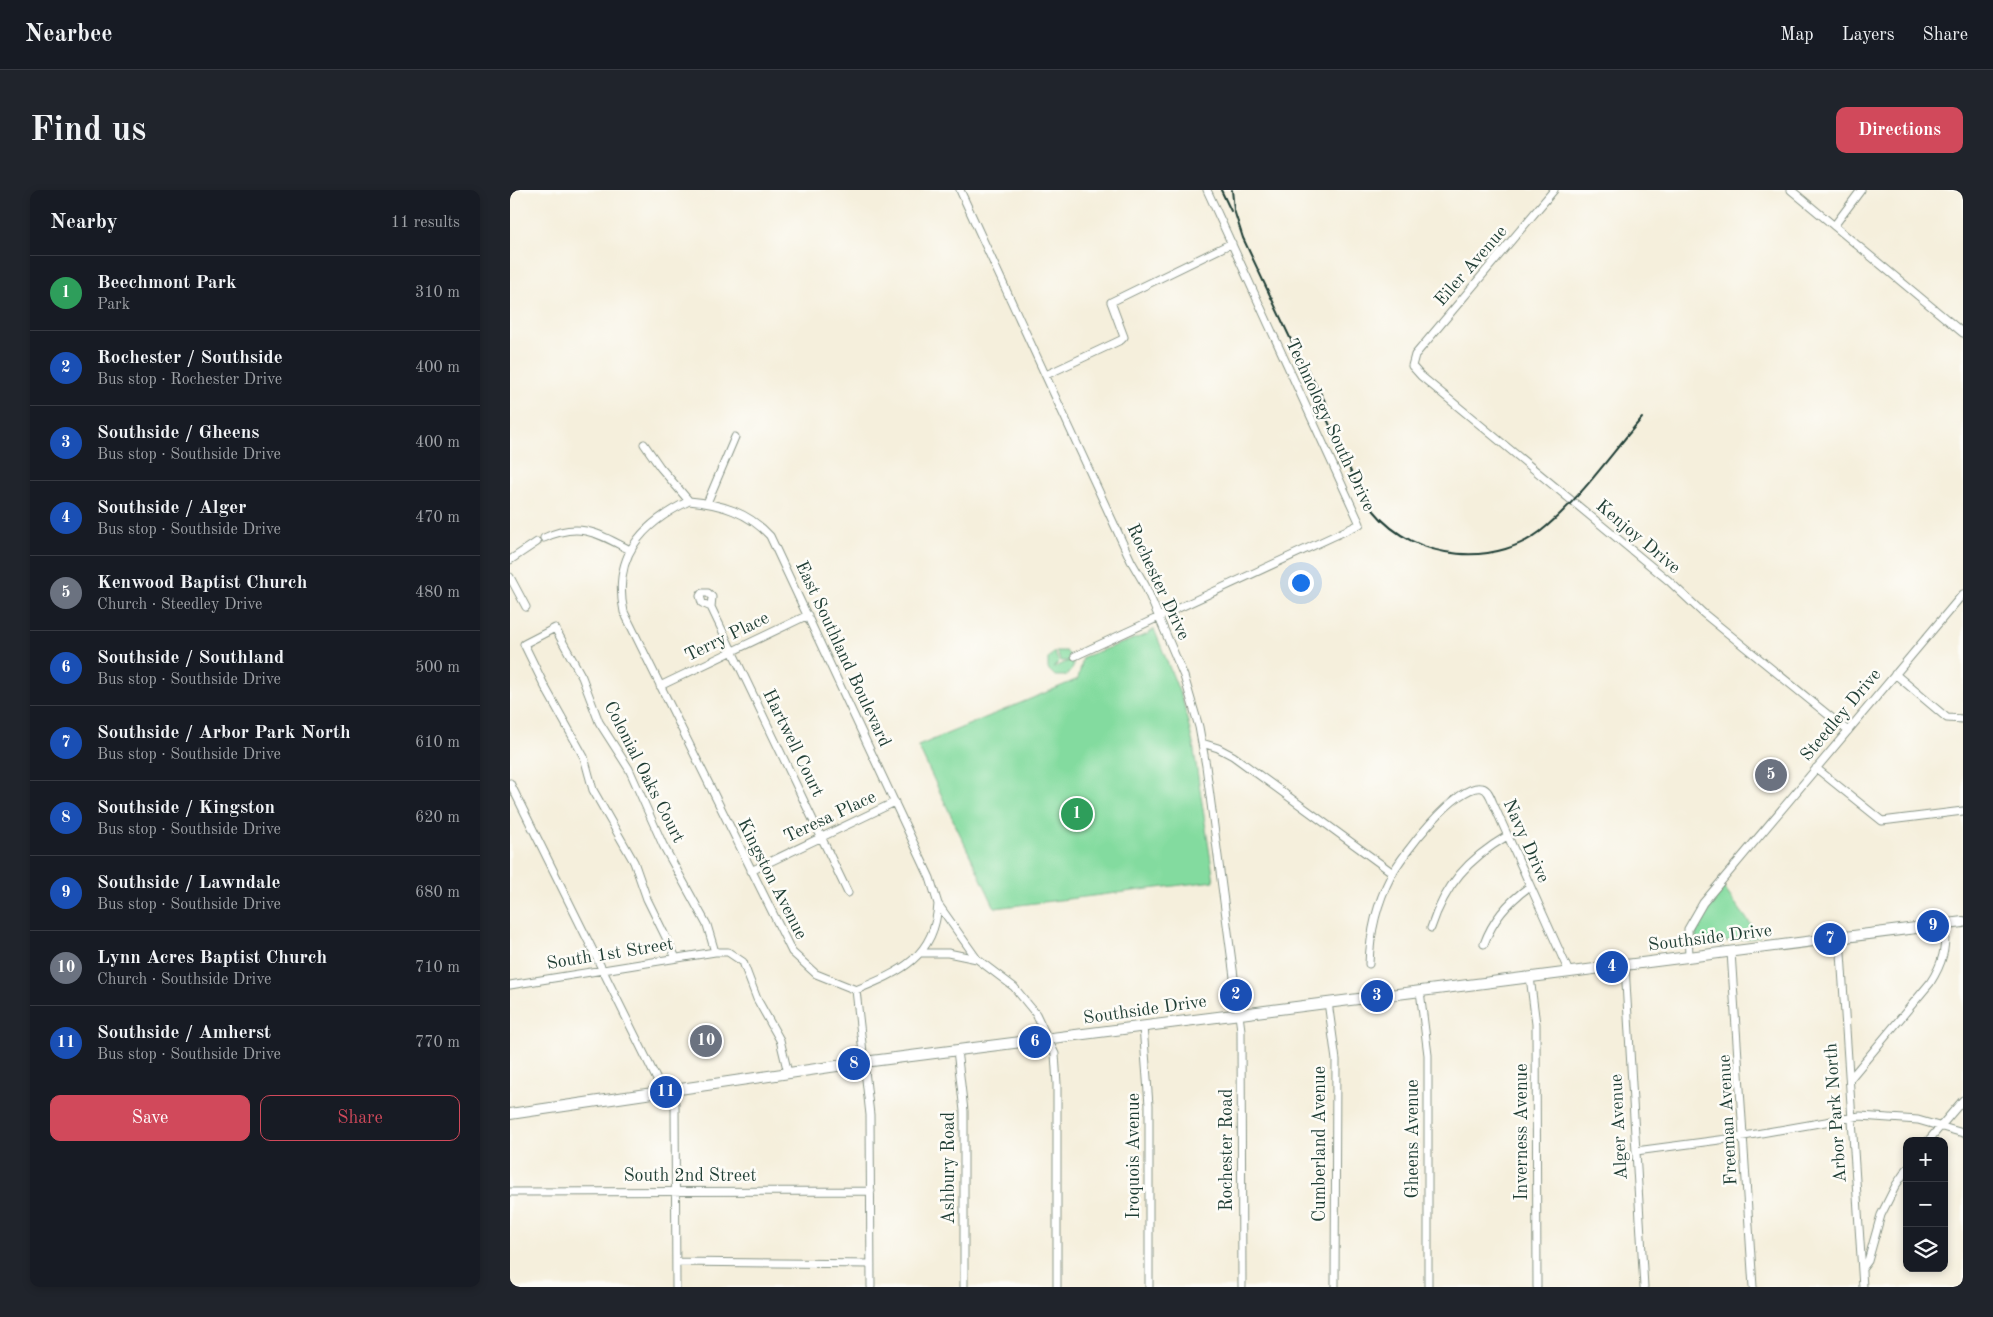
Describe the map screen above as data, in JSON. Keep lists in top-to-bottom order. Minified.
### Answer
{"streets":{"main road":["Southside Drive"],"street":["Eiler Avenue","Technology South Drive","Kenjoy Drive","Rochester Drive","Terry Place","East Southland Boulevard","Steedley Drive","Hartwell Court","Colonial Oaks Court","Teresa Place","Navy Drive","Kingston Avenue","South 1st Street","Arbor Park North","Freeman Avenue","Alger Avenue","Inverness Avenue","Gheens Avenue","Cumberland Avenue","Rochester Road","Iroquois Avenue","Ashbury Road","South 2nd Street"]},"crossings":[["Eiler Avenue","Kenjoy Drive"],["Technology South Drive","Rochester Drive"],["Kenjoy Drive","Steedley Drive"],["Rochester Drive","Southside Drive"],["Rochester Drive","Rochester Road"],["Terry Place","East Southland Boulevard"],["Terry Place","Hartwell Court"],["Terry Place","Kingston Avenue"],["East Southland Boulevard","Teresa Place"],["East Southland Boulevard","Kingston Avenue"],["Steedley Drive","Southside Drive"],["Hartwell Court","Teresa Place"],["Colonial Oaks Court","South 1st Street"],["Teresa Place","Kingston Avenue"],["Navy Drive","Southside Drive"],["Southside Drive","Arbor Park North"],["Southside Drive","Freeman Avenue"],["Southside Drive","Alger Avenue"],["Southside Drive","Inverness Avenue"],["Southside Drive","Gheens Avenue"],["Southside Drive","Cumberland Avenue"],["Southside Drive","Rochester Road"],["Southside Drive","Iroquois Avenue"],["Southside Drive","Ashbury Road"]],"page":{"header":"Nearbee","nav":["Map","Layers","Share"],"buttons":["Directions",["Save","Share"]],"title":"Find us","heading":["Nearby","11 results"],"list":[{"mark":"1","name":"Beechmont Park","note":"Park","value":"310 m"},{"mark":"2","name":"Rochester / Southside","note":"Bus stop · Rochester Drive","value":"400 m"},{"mark":"3","name":"Southside / Gheens","note":"Bus stop · Southside Drive","value":"400 m"},{"mark":"4","name":"Southside / Alger","note":"Bus stop · Southside Drive","value":"470 m"},{"mark":"5","name":"Kenwood Baptist Church","note":"Church · Steedley Drive","value":"480 m"},{"mark":"6","name":"Southside / Southland","note":"Bus stop · Southside Drive","value":"500 m"},{"mark":"7","name":"Southside / Arbor Park North","note":"Bus stop · Southside Drive","value":"610 m"},{"mark":"8","name":"Southside / Kingston","note":"Bus stop · Southside Drive","value":"620 m"},{"mark":"9","name":"Southside / Lawndale","note":"Bus stop · Southside Drive","value":"680 m"},{"mark":"10","name":"Lynn Acres Baptist Church","note":"Church · Southside Drive","value":"710 m"},{"mark":"11","name":"Southside / Amherst","note":"Bus stop · Southside Drive","value":"770 m"}],"pins":["5","1","9","7","4","2","3","10","6","8","11"],"map_buttons":["+","−"]}}
